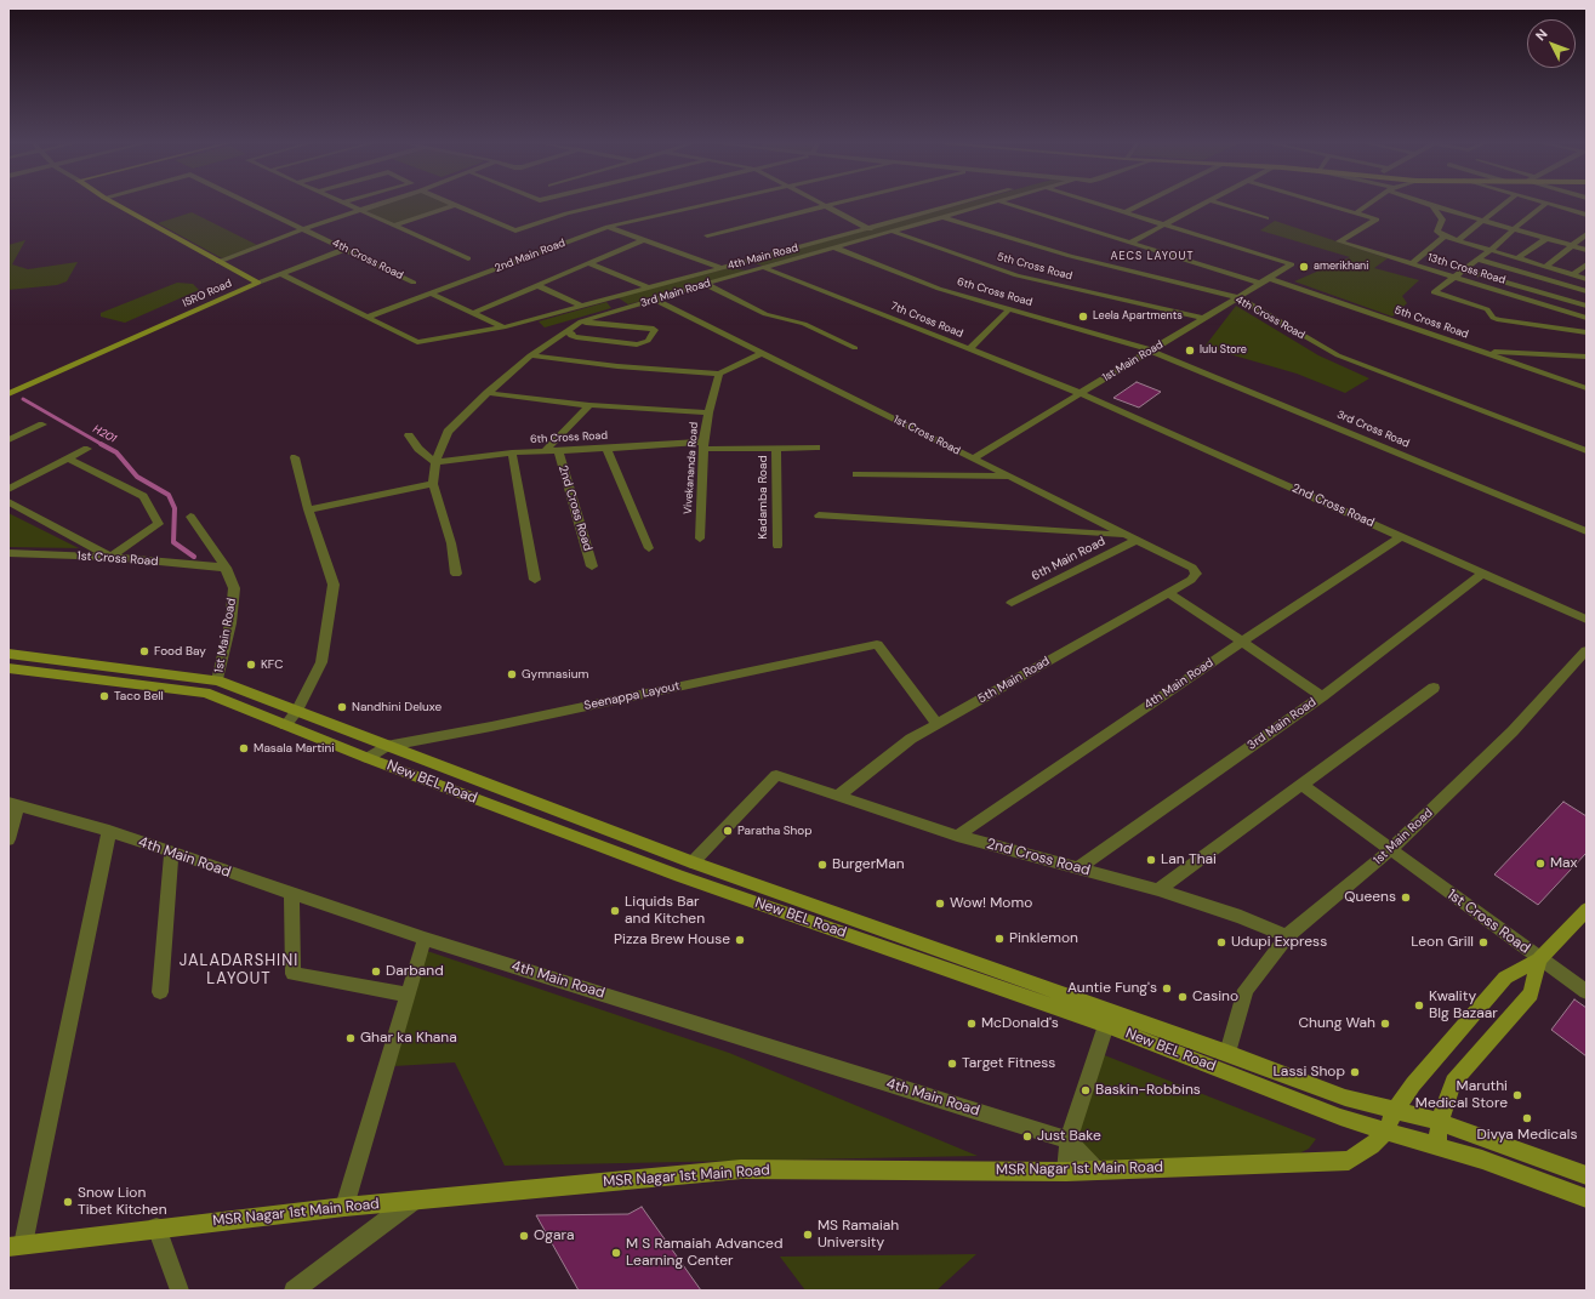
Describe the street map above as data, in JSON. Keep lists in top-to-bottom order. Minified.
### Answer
{"streets":{"street":["2nd Main Road","4th Main Road","4th Cross Road","5th Cross Road","13th Cross Road","6th Cross Road","ISRO Road","3rd Main Road","7th Cross Road","1st Main Road","3rd Cross Road","1st Cross Road","Vivekananda Road","Kadamba Road","2nd Cross Road","6th Main Road","5th Main Road","Seenappa Layout","New BEL Road","MSR Nagar 1st Main Road"]},"crossings":[["2nd Main Road","4th Main Road"],["4th Main Road","2nd Cross Road"],["4th Main Road","MSR Nagar 1st Main Road"],["4th Cross Road","ISRO Road"],["4th Cross Road","3rd Main Road"],["4th Cross Road","1st Main Road"],["5th Cross Road","3rd Main Road"],["5th Cross Road","1st Main Road"],["6th Cross Road","3rd Main Road"],["6th Cross Road","1st Main Road"],["6th Cross Road","3rd Cross Road"],["6th Cross Road","Vivekananda Road"],["6th Cross Road","Kadamba Road"],["6th Cross Road","2nd Cross Road"],["3rd Main Road","7th Cross Road"],["3rd Main Road","1st Cross Road"],["3rd Main Road","2nd Cross Road"],["7th Cross Road","1st Main Road"],["7th Cross Road","2nd Cross Road"],["1st Main Road","3rd Cross Road"],["1st Main Road","1st Cross Road"],["1st Main Road","2nd Cross Road"],["1st Main Road","New BEL Road"],["1st Cross Road","6th Main Road"],["1st Cross Road","5th Main Road"],["1st Cross Road","MSR Nagar 1st Main Road"],["2nd Cross Road","5th Main Road"],["2nd Cross Road","New BEL Road"],["5th Main Road","Seenappa Layout"],["Seenappa Layout","New BEL Road"],["New BEL Road","MSR Nagar 1st Main Road"]],"districts":["AECS LAYOUT","JALADARSHINI LAYOUT"],"water":["H201"],"places":["amerikhani","Leela Apartments","lulu Store","Food Bay","KFC","Gymnasium","Taco Bell","Nandhini Deluxe","Masala Martini","Paratha Shop","Lan Thai","Max","BurgerMan","Queens","Wow! Momo","Liquids Bar and Kitchen","Pinklemon","Pizza Brew House","Udupi Express","Leon Grill","Darband","Auntie Fung's","Casino","Kwality BIg Bazaar","McDonald's","Chung Wah","Ghar ka Khana","Target Fitness","Lassi Shop","Baskin-Robbins","Maruthi Medical Store","Divya Medicals","Just Bake","Snow Lion Tibet Kitchen","MS Ramaiah University","Ogara","M S Ramaiah Advanced Learning Center"],"north":"top left"}
